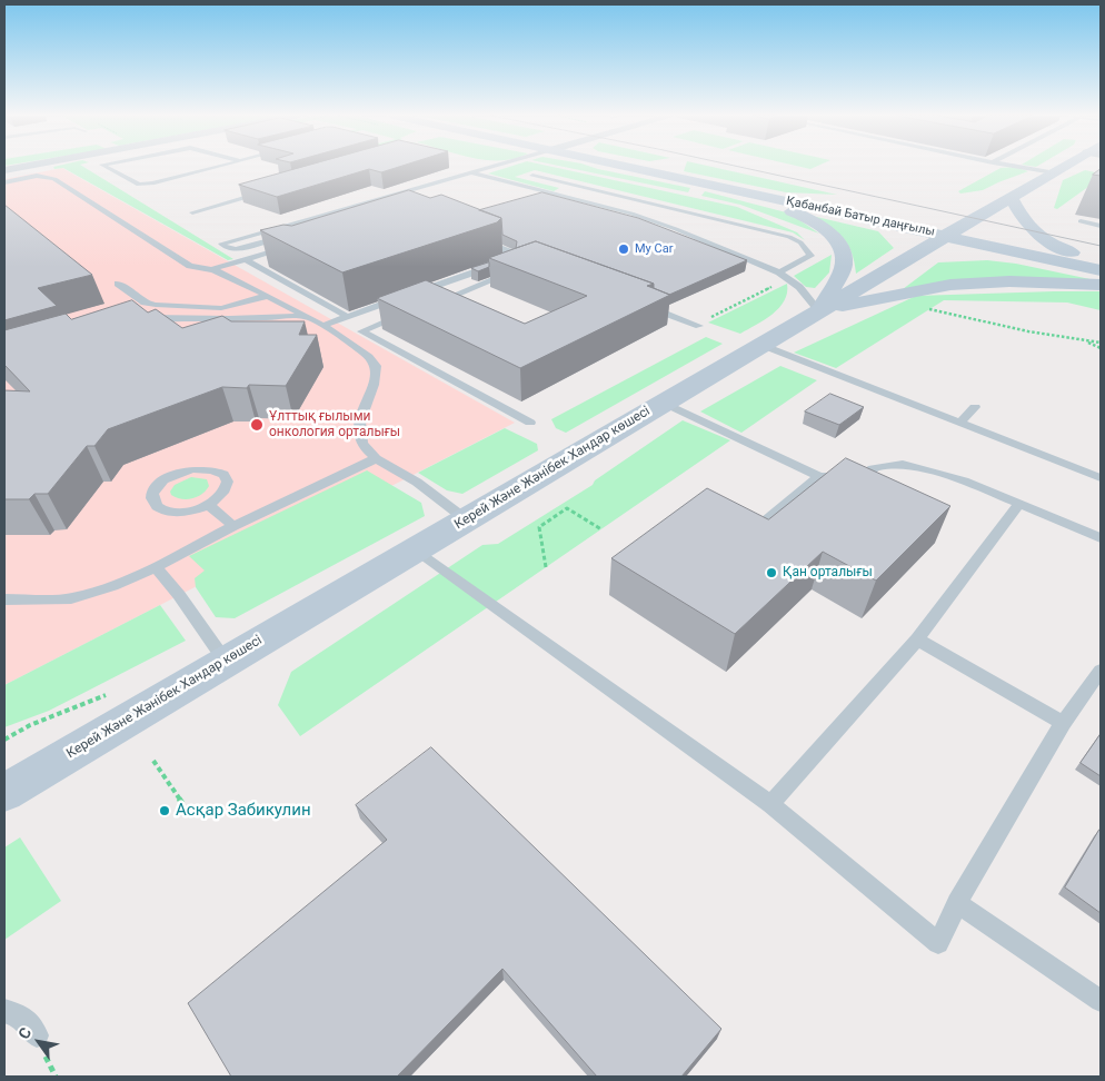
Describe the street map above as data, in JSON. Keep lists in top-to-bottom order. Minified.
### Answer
{"streets":{"main road":["Қабанбай Батыр даңғылы","Керей Және Жәнібек Хандар көшесі"]},"crossings":[["Қабанбай Батыр даңғылы","Керей Және Жәнібек Хандар көшесі"]],"places":["My Car","Ұлттық ғылыми онкология орталығы","Қан орталығы","Асқар Забикулин"],"north":"top left"}
